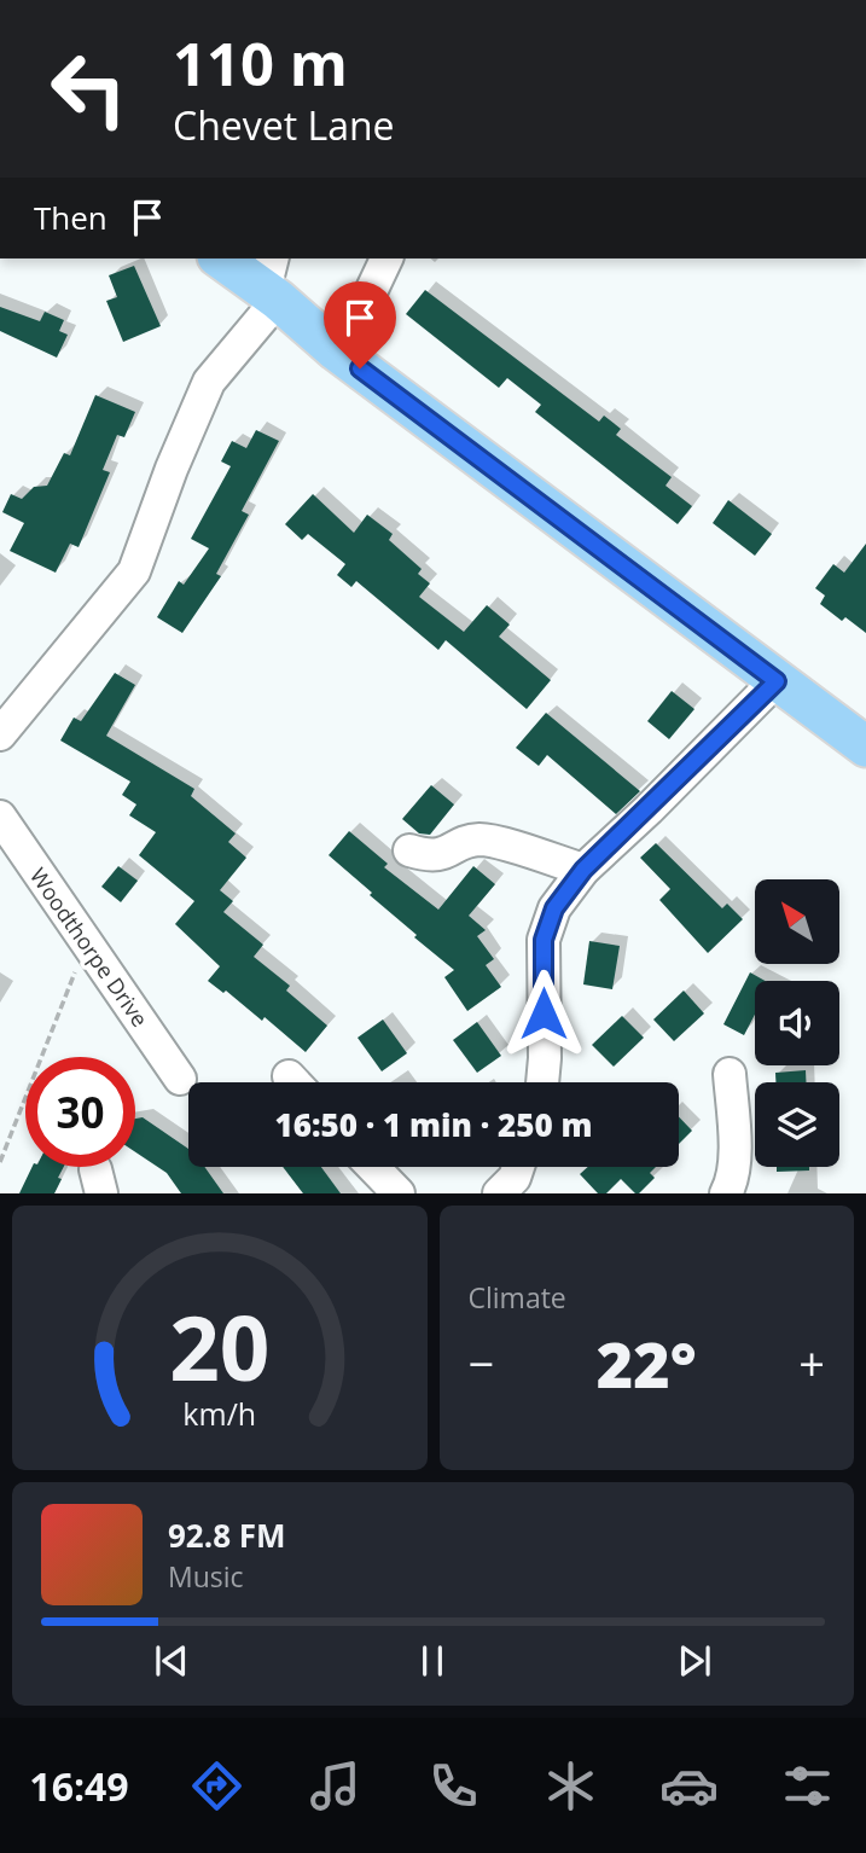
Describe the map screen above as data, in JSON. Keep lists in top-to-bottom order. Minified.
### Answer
{"streets":{"street":["Woodthorpe Drive"]},"north":"top left","page":{"turn":["110 m","Chevet Lane"],"then":"Then","limit":"30","trip":"16:50 · 1 min · 250 m","tile":"Climate","heat":["−","22°","+"],"song":["92.8 FM","Music"],"tabs":"16:49","gauge":["20","km/h"]}}
